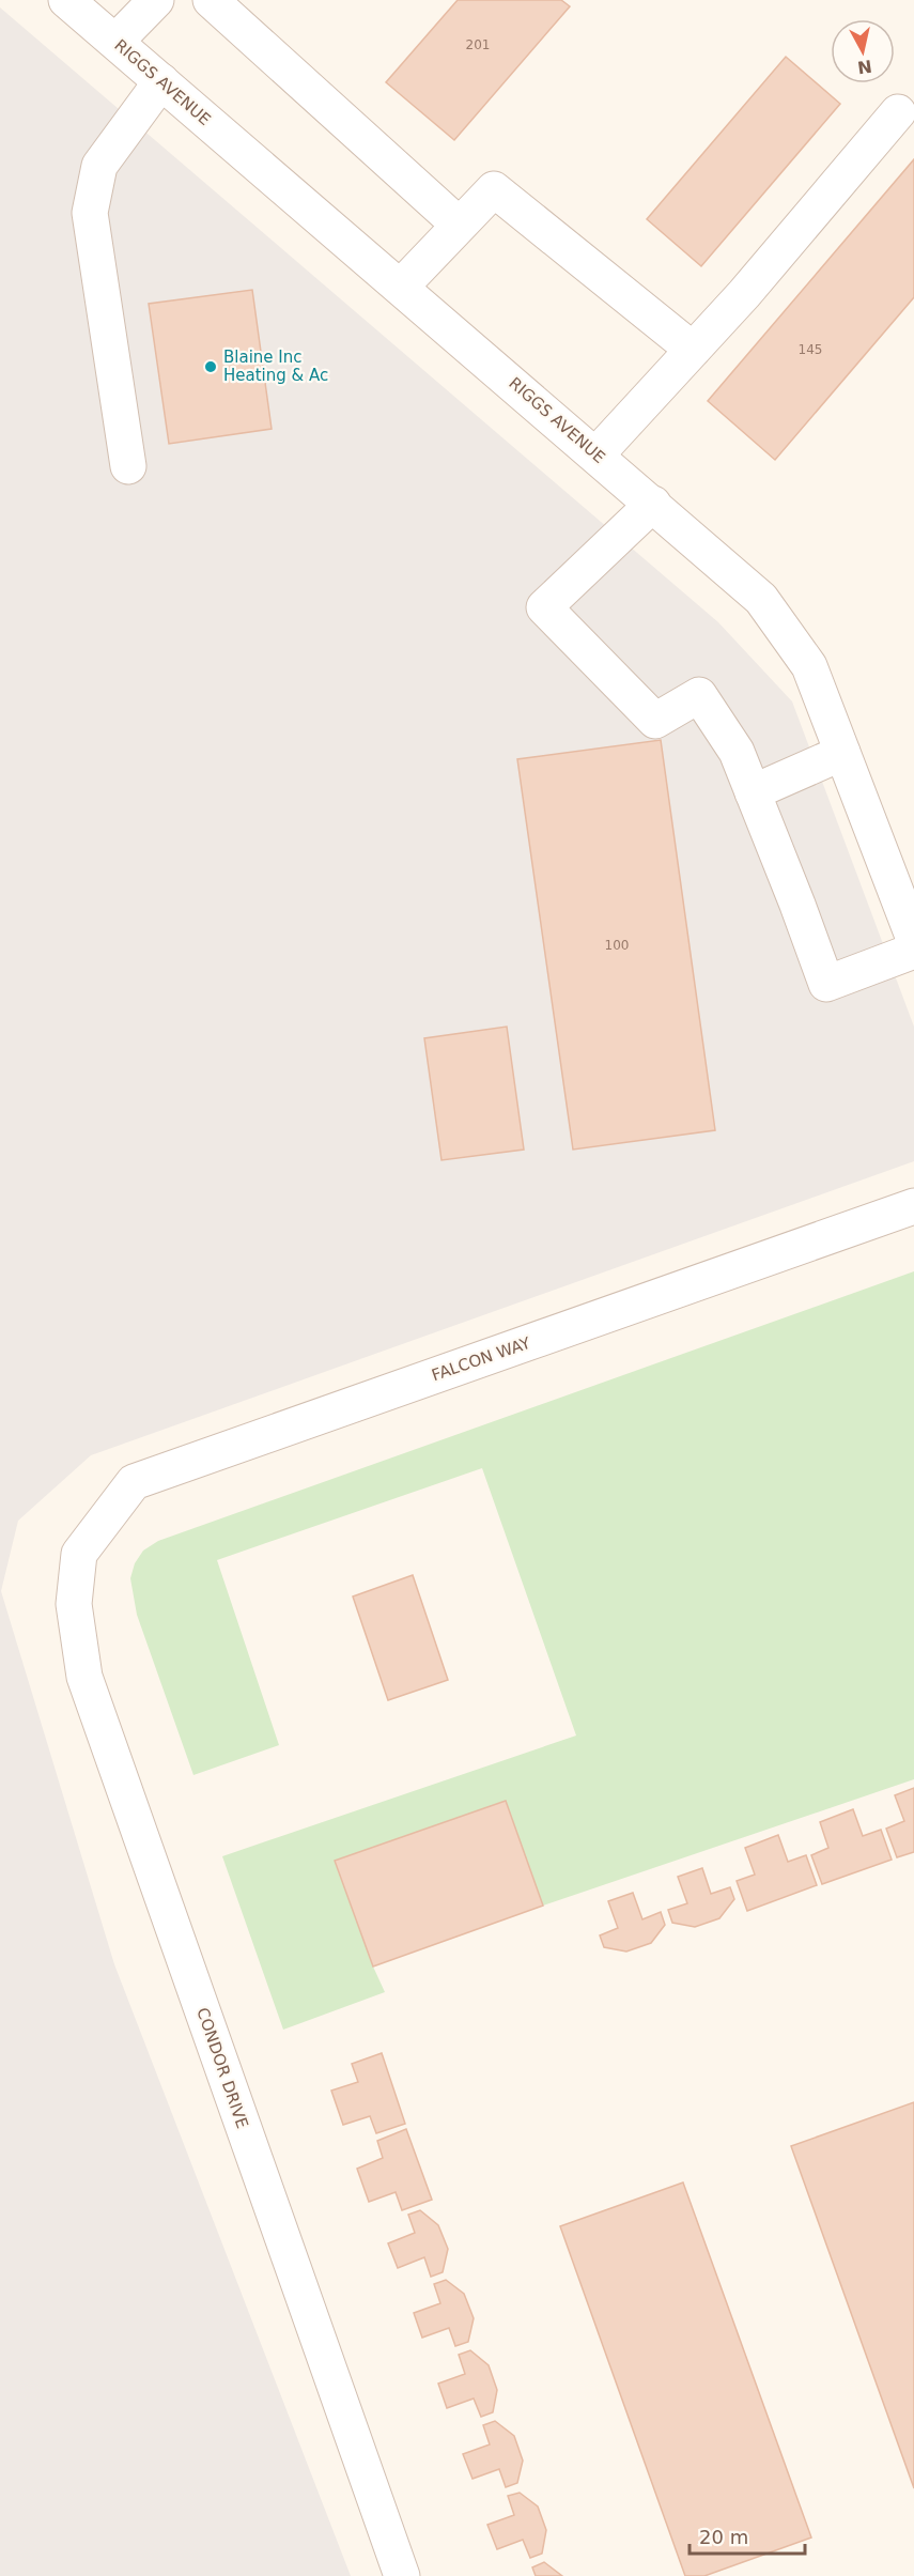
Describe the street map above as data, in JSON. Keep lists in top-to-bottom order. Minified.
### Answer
{"streets":{"street":["RIGGS AVENUE","FALCON WAY","CONDOR DRIVE"]},"crossings":[["FALCON WAY","CONDOR DRIVE"]],"places":["Blaine Inc Heating & Ac"],"house_numbers":["201","145","100"],"scale_bar":"20 m","north":"bottom"}
